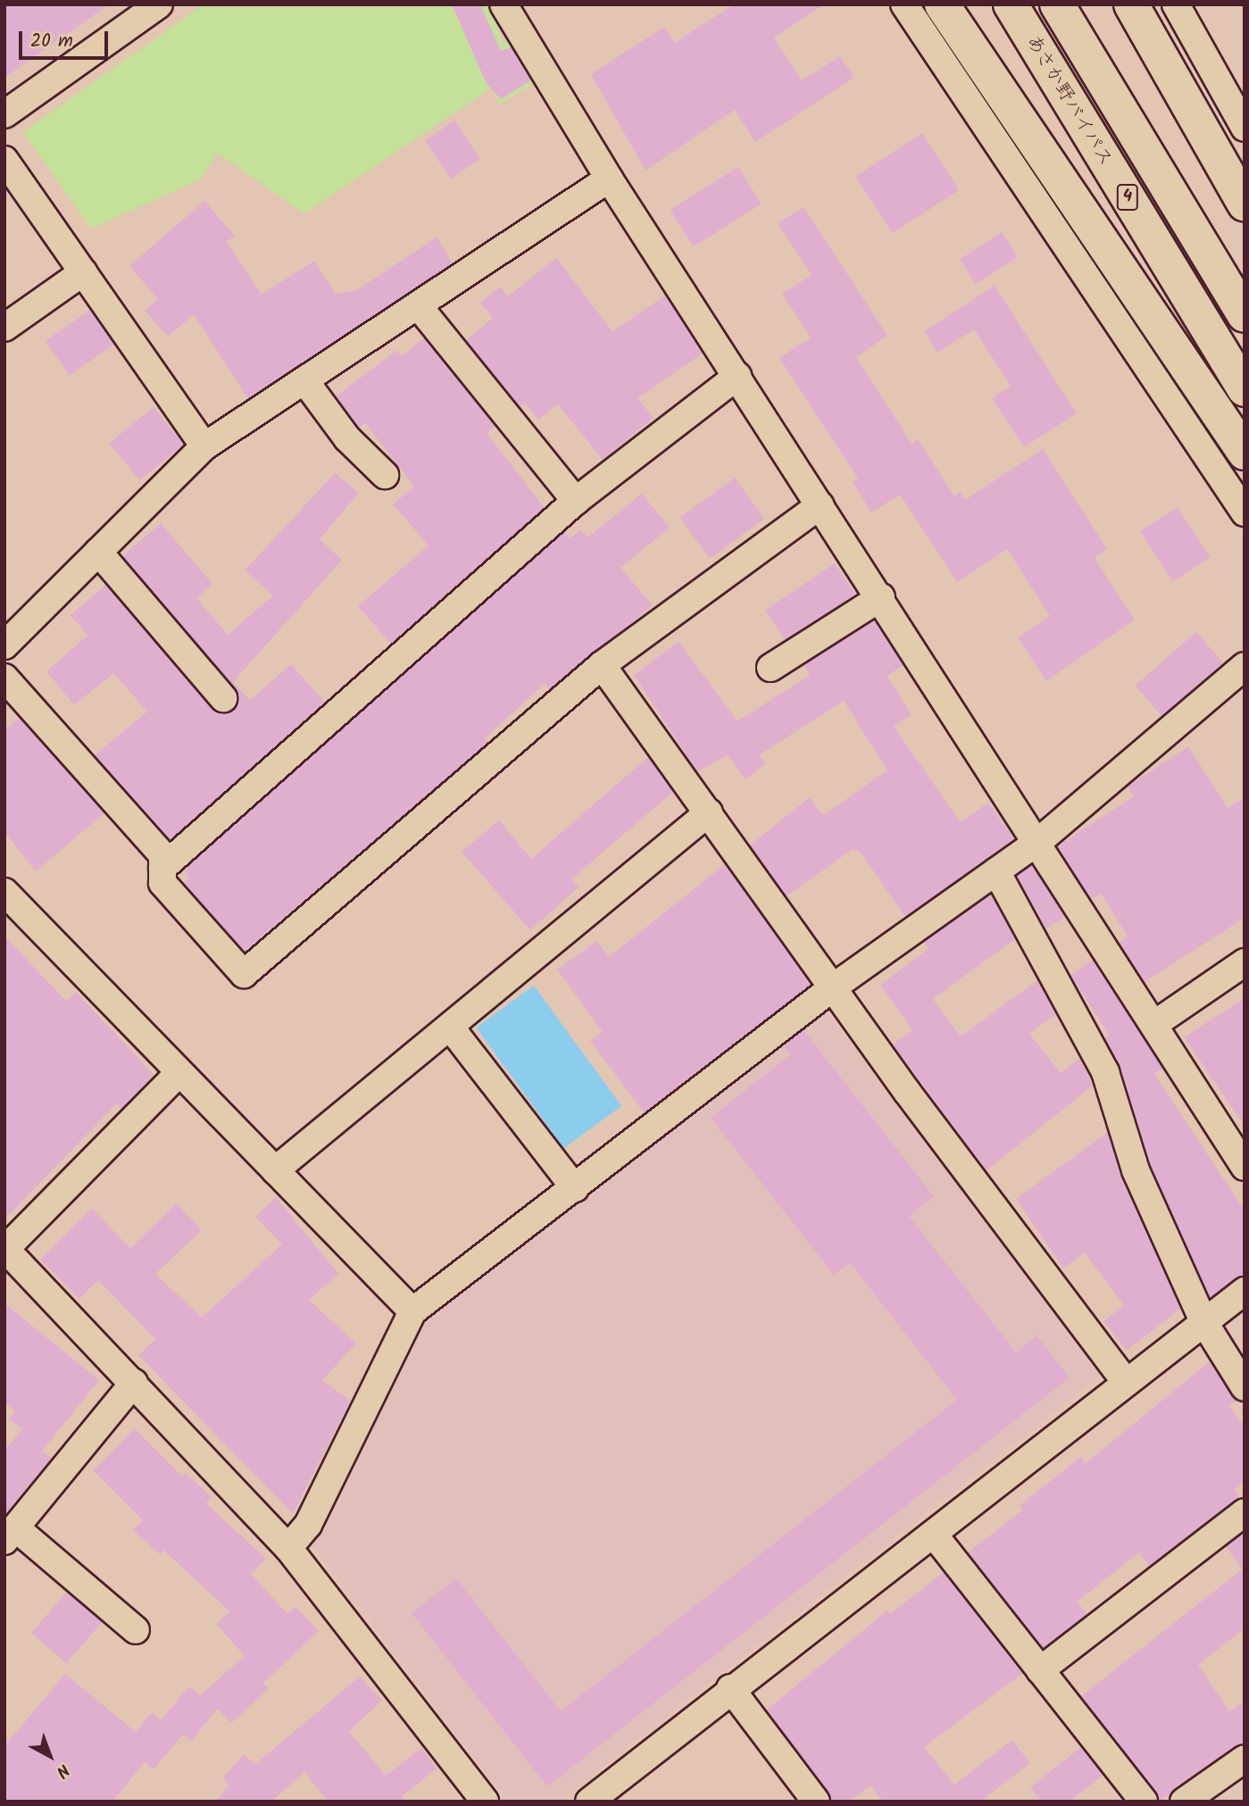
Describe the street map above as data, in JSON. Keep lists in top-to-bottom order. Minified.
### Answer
{"streets":{"highway":["あさか野バイパス","4"]},"scale_bar":"20 m","north":"bottom right"}
